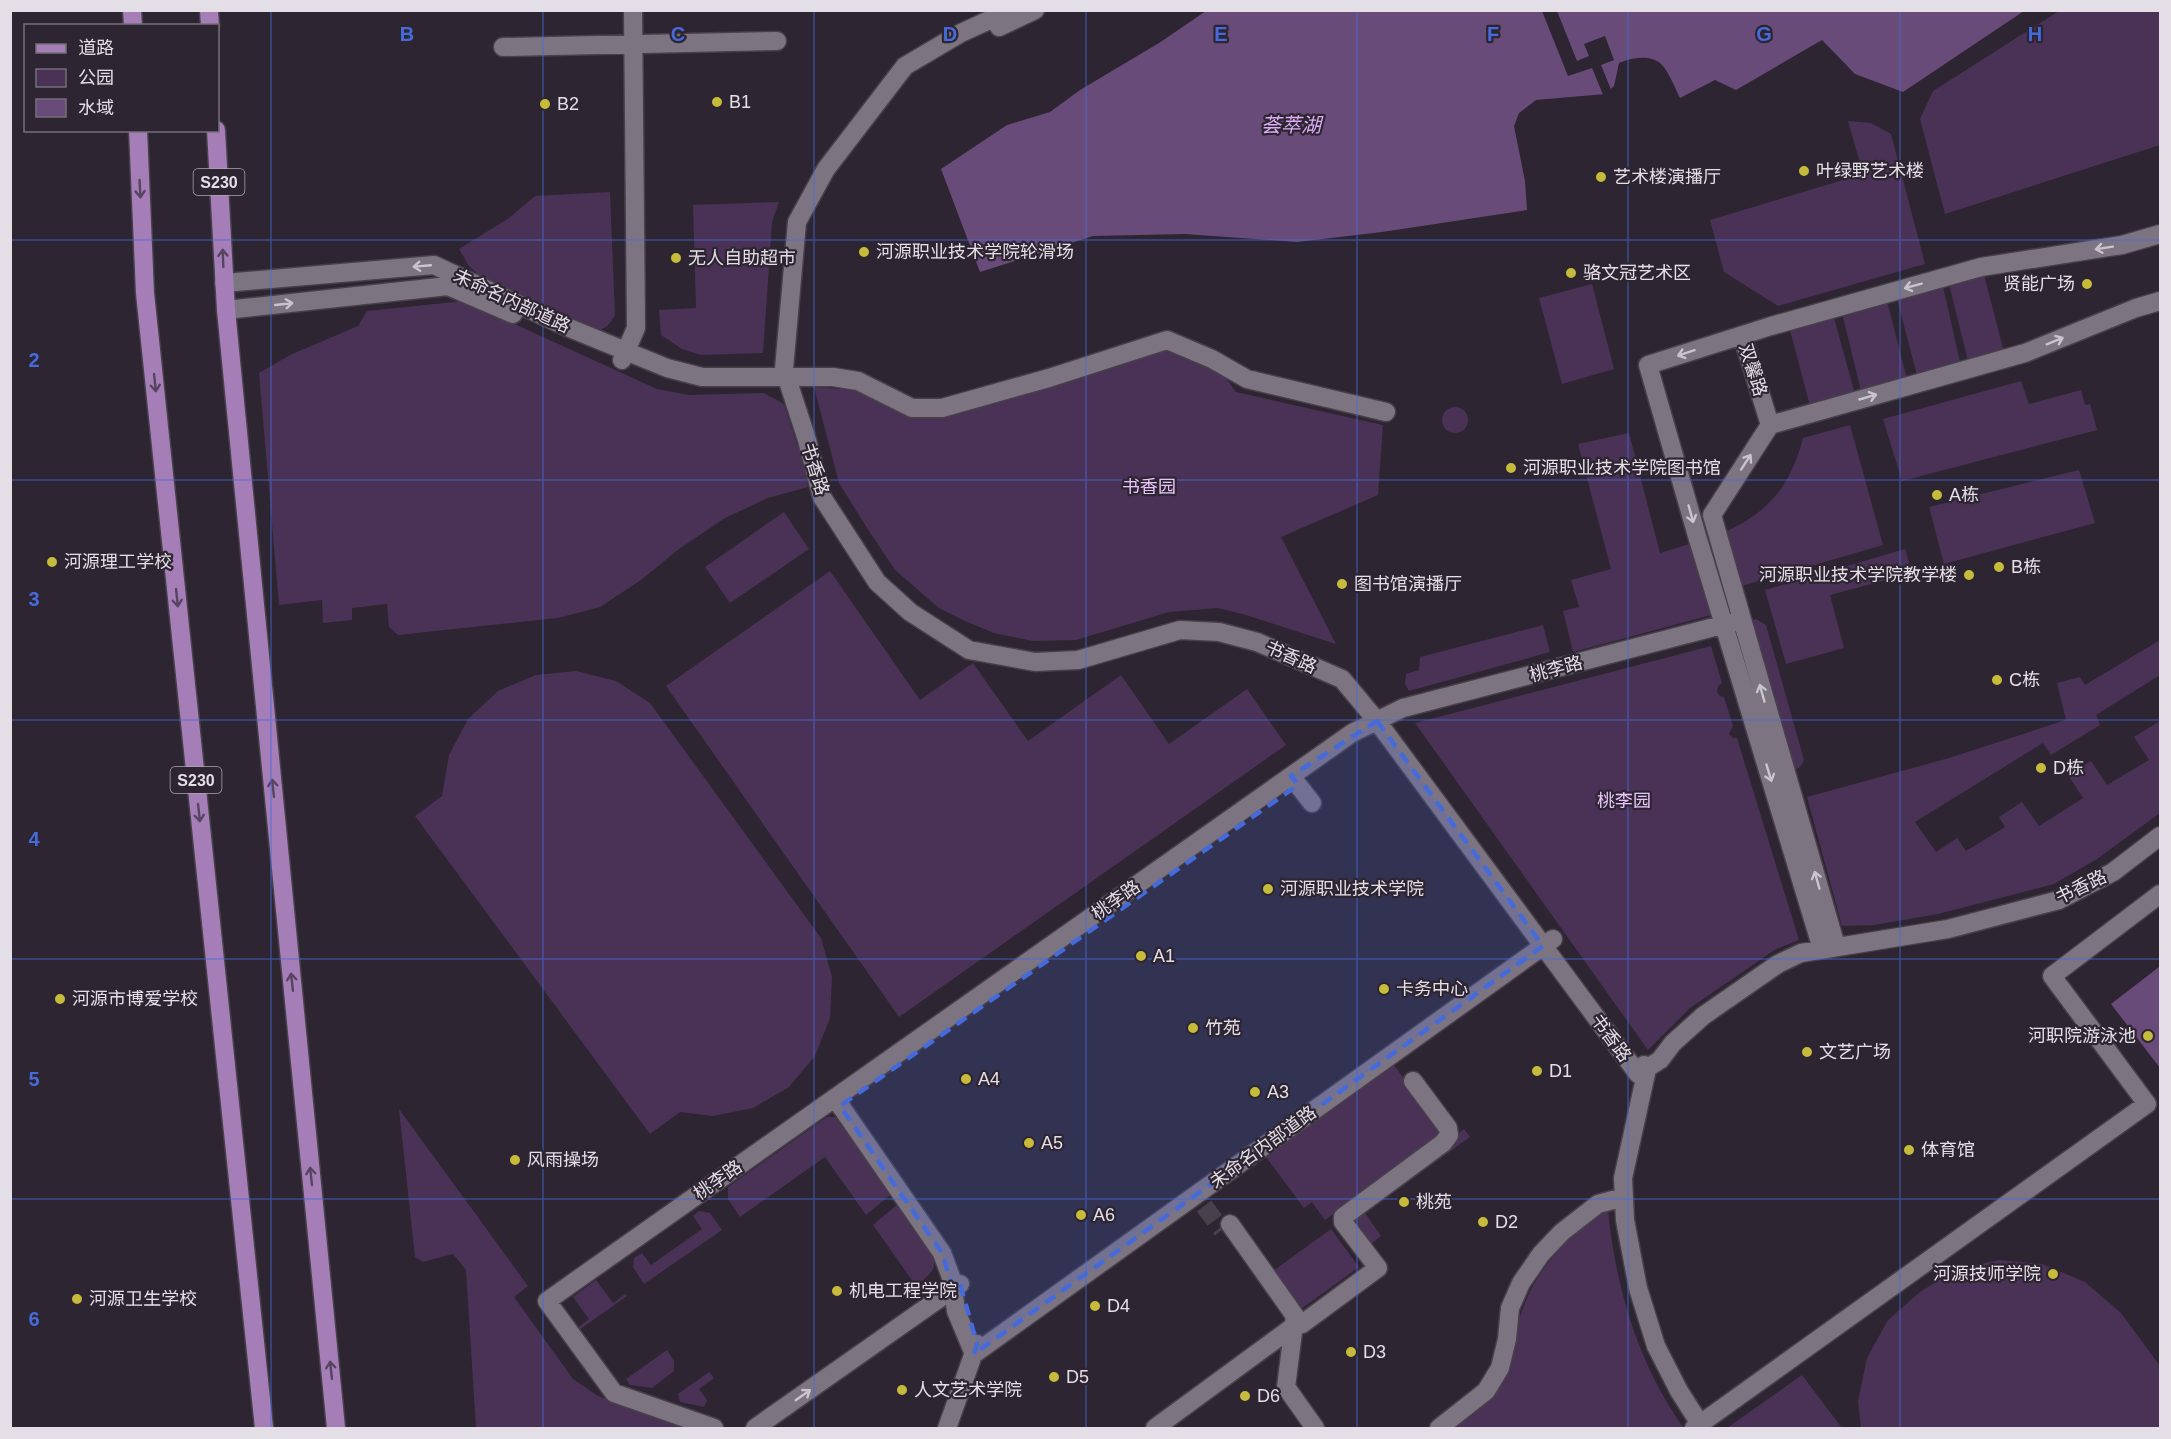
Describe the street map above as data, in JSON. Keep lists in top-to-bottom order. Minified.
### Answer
{"streets":{"main road":["S230"],"street":["未命名内部道路","双馨路","书香路","桃李路"]},"crossings":[["S230","未命名内部道路"],["未命名内部道路","书香路"],["书香路","桃李路"]],"water":["荟萃湖"],"parks":["书香园","桃李园"],"places":["B1","B2","叶绿野艺术楼","艺术楼演播厅","河源职业技术学院轮滑场","无人自助超市","骆文冠艺术区","贤能广场","河源职业技术学院图书馆","A栋","河源理工学校","B栋","河源职业技术学院教学楼","图书馆演播厅","C栋","D栋","河源职业技术学院","A1","卡务中心","河源市博爱学校","竹苑","河职院游泳池","文艺广场","D1","A4","A3","A5","体育馆","风雨操场","桃苑","A6","D2","河源技师学院","机电工程学院","河源卫生学校","D4","D3","D5","人文艺术学院","D6"],"legend":["道路","公园","水域"],"grid":{"columns":["B","C","D","E","F","G","H"],"rows":["2","3","4","5","6"]}}
